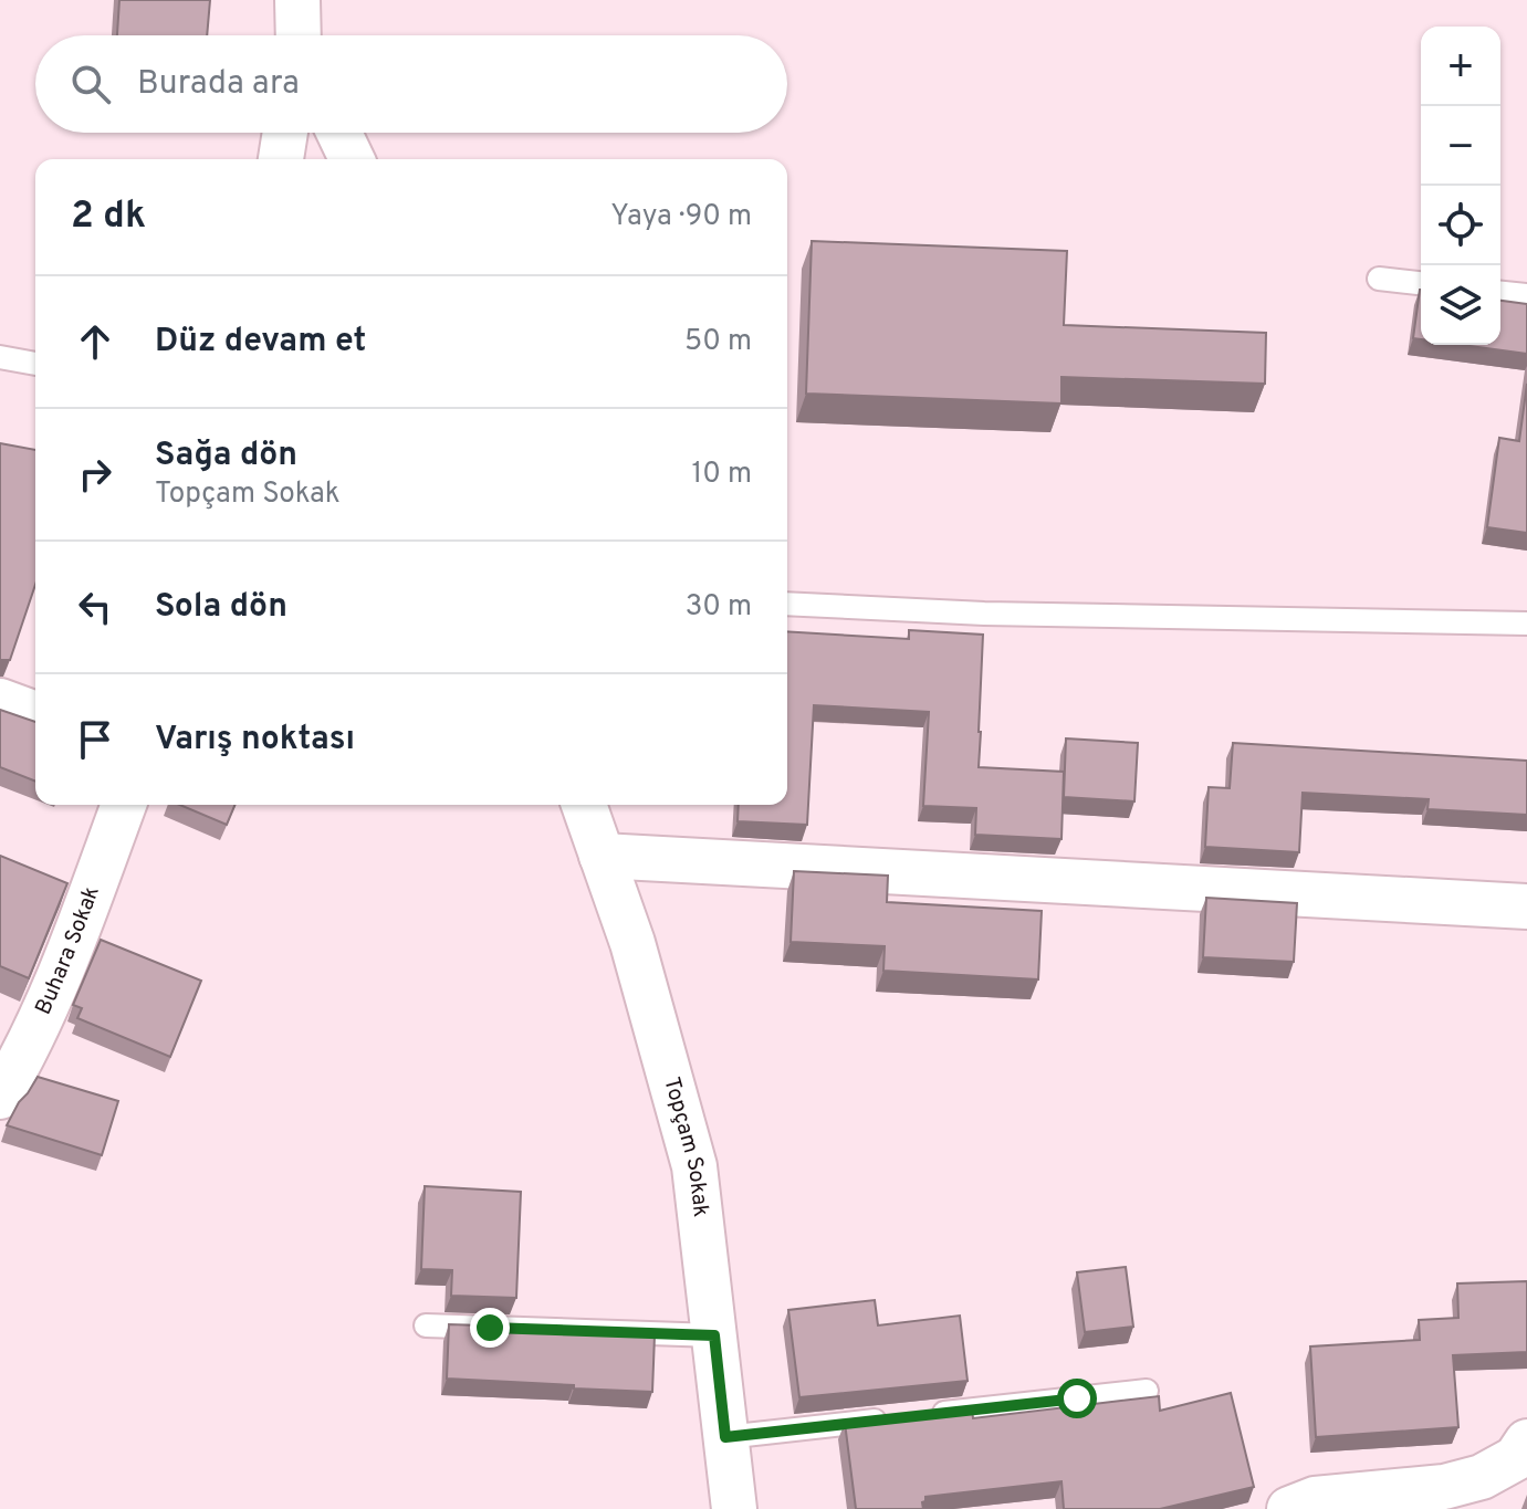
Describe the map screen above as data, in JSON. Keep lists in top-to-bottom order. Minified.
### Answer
{"streets":{"street":["Buhara Sokak","Topçam Sokak"]},"page":{"map_buttons":["+","−"],"search":"Burada ara","heading":["2 dk","Yaya · 90 m"],"list":[["Düz devam et","50 m"],["Sağa dön","Topçam Sokak","10 m"],["Sola dön","30 m"],"Varış noktası"]}}
